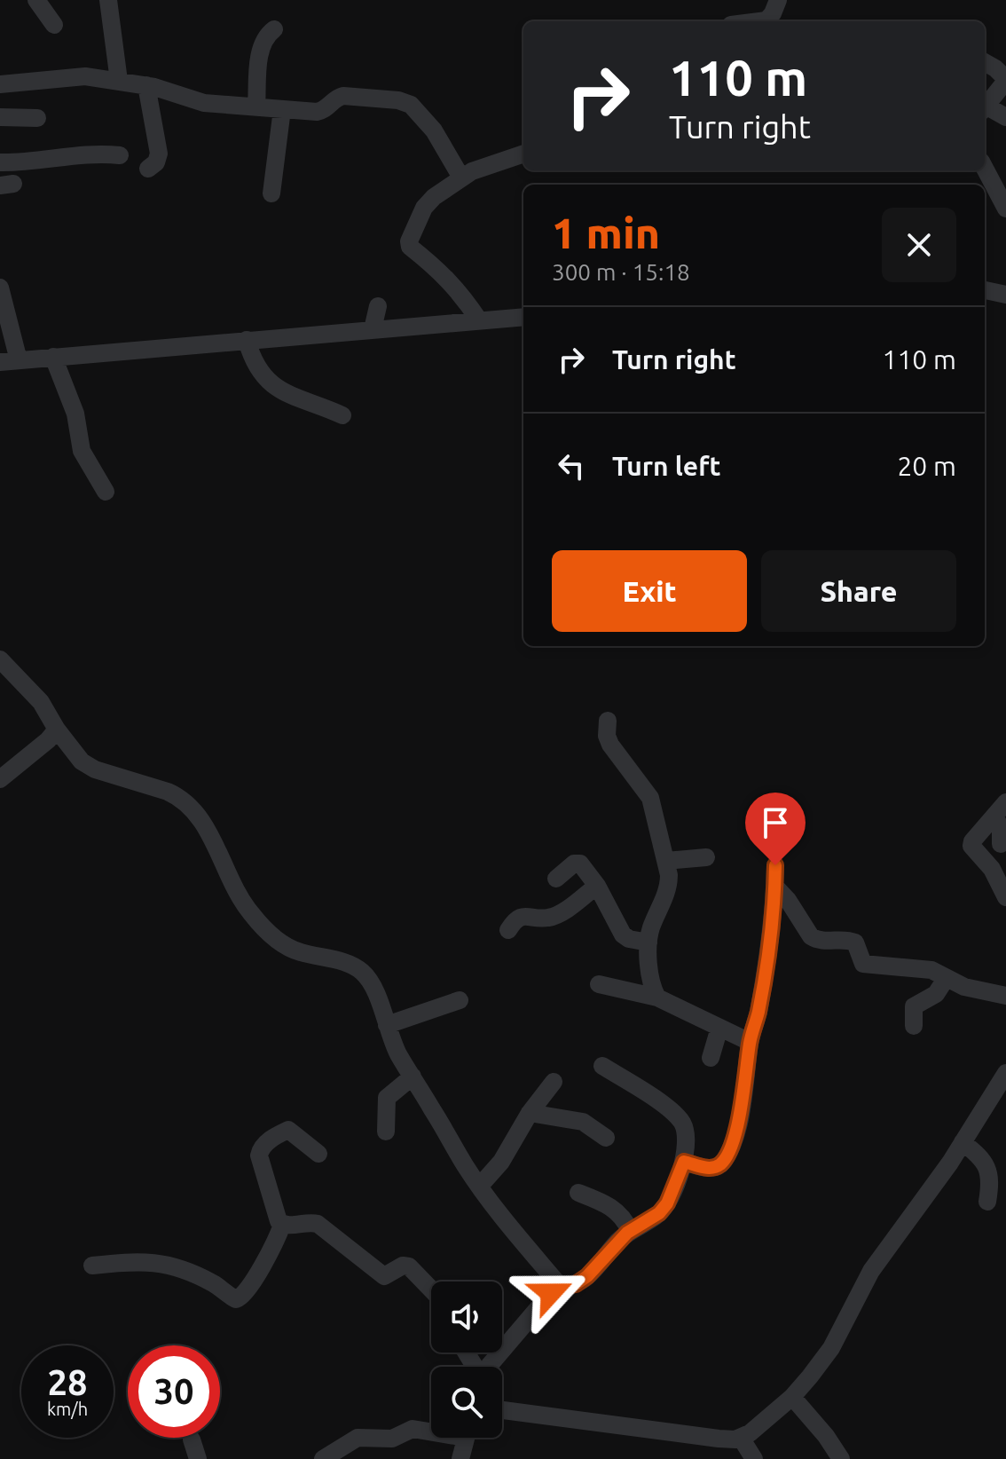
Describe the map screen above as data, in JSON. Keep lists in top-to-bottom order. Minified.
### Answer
{"page":{"turn":["110 m","Turn right"],"heading":["1 min","300 m · 15:18"],"list":[{"name":"Turn right","value":"110 m"},{"name":"Turn left","value":"20 m"}],"buttons":["Exit","Share"],"speed":"28 km/h","limit":"30"}}
